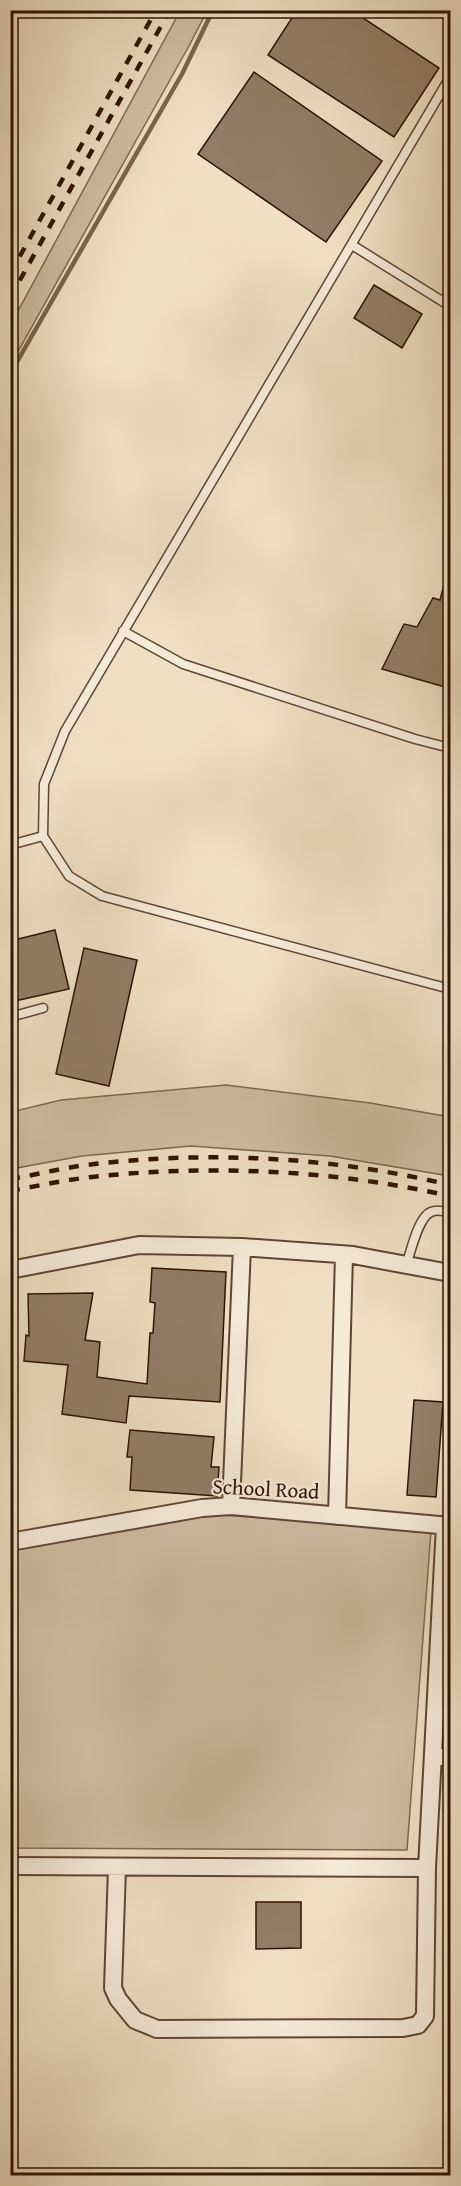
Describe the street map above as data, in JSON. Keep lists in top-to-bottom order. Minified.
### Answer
{"streets":{"street":["School Road"]}}
